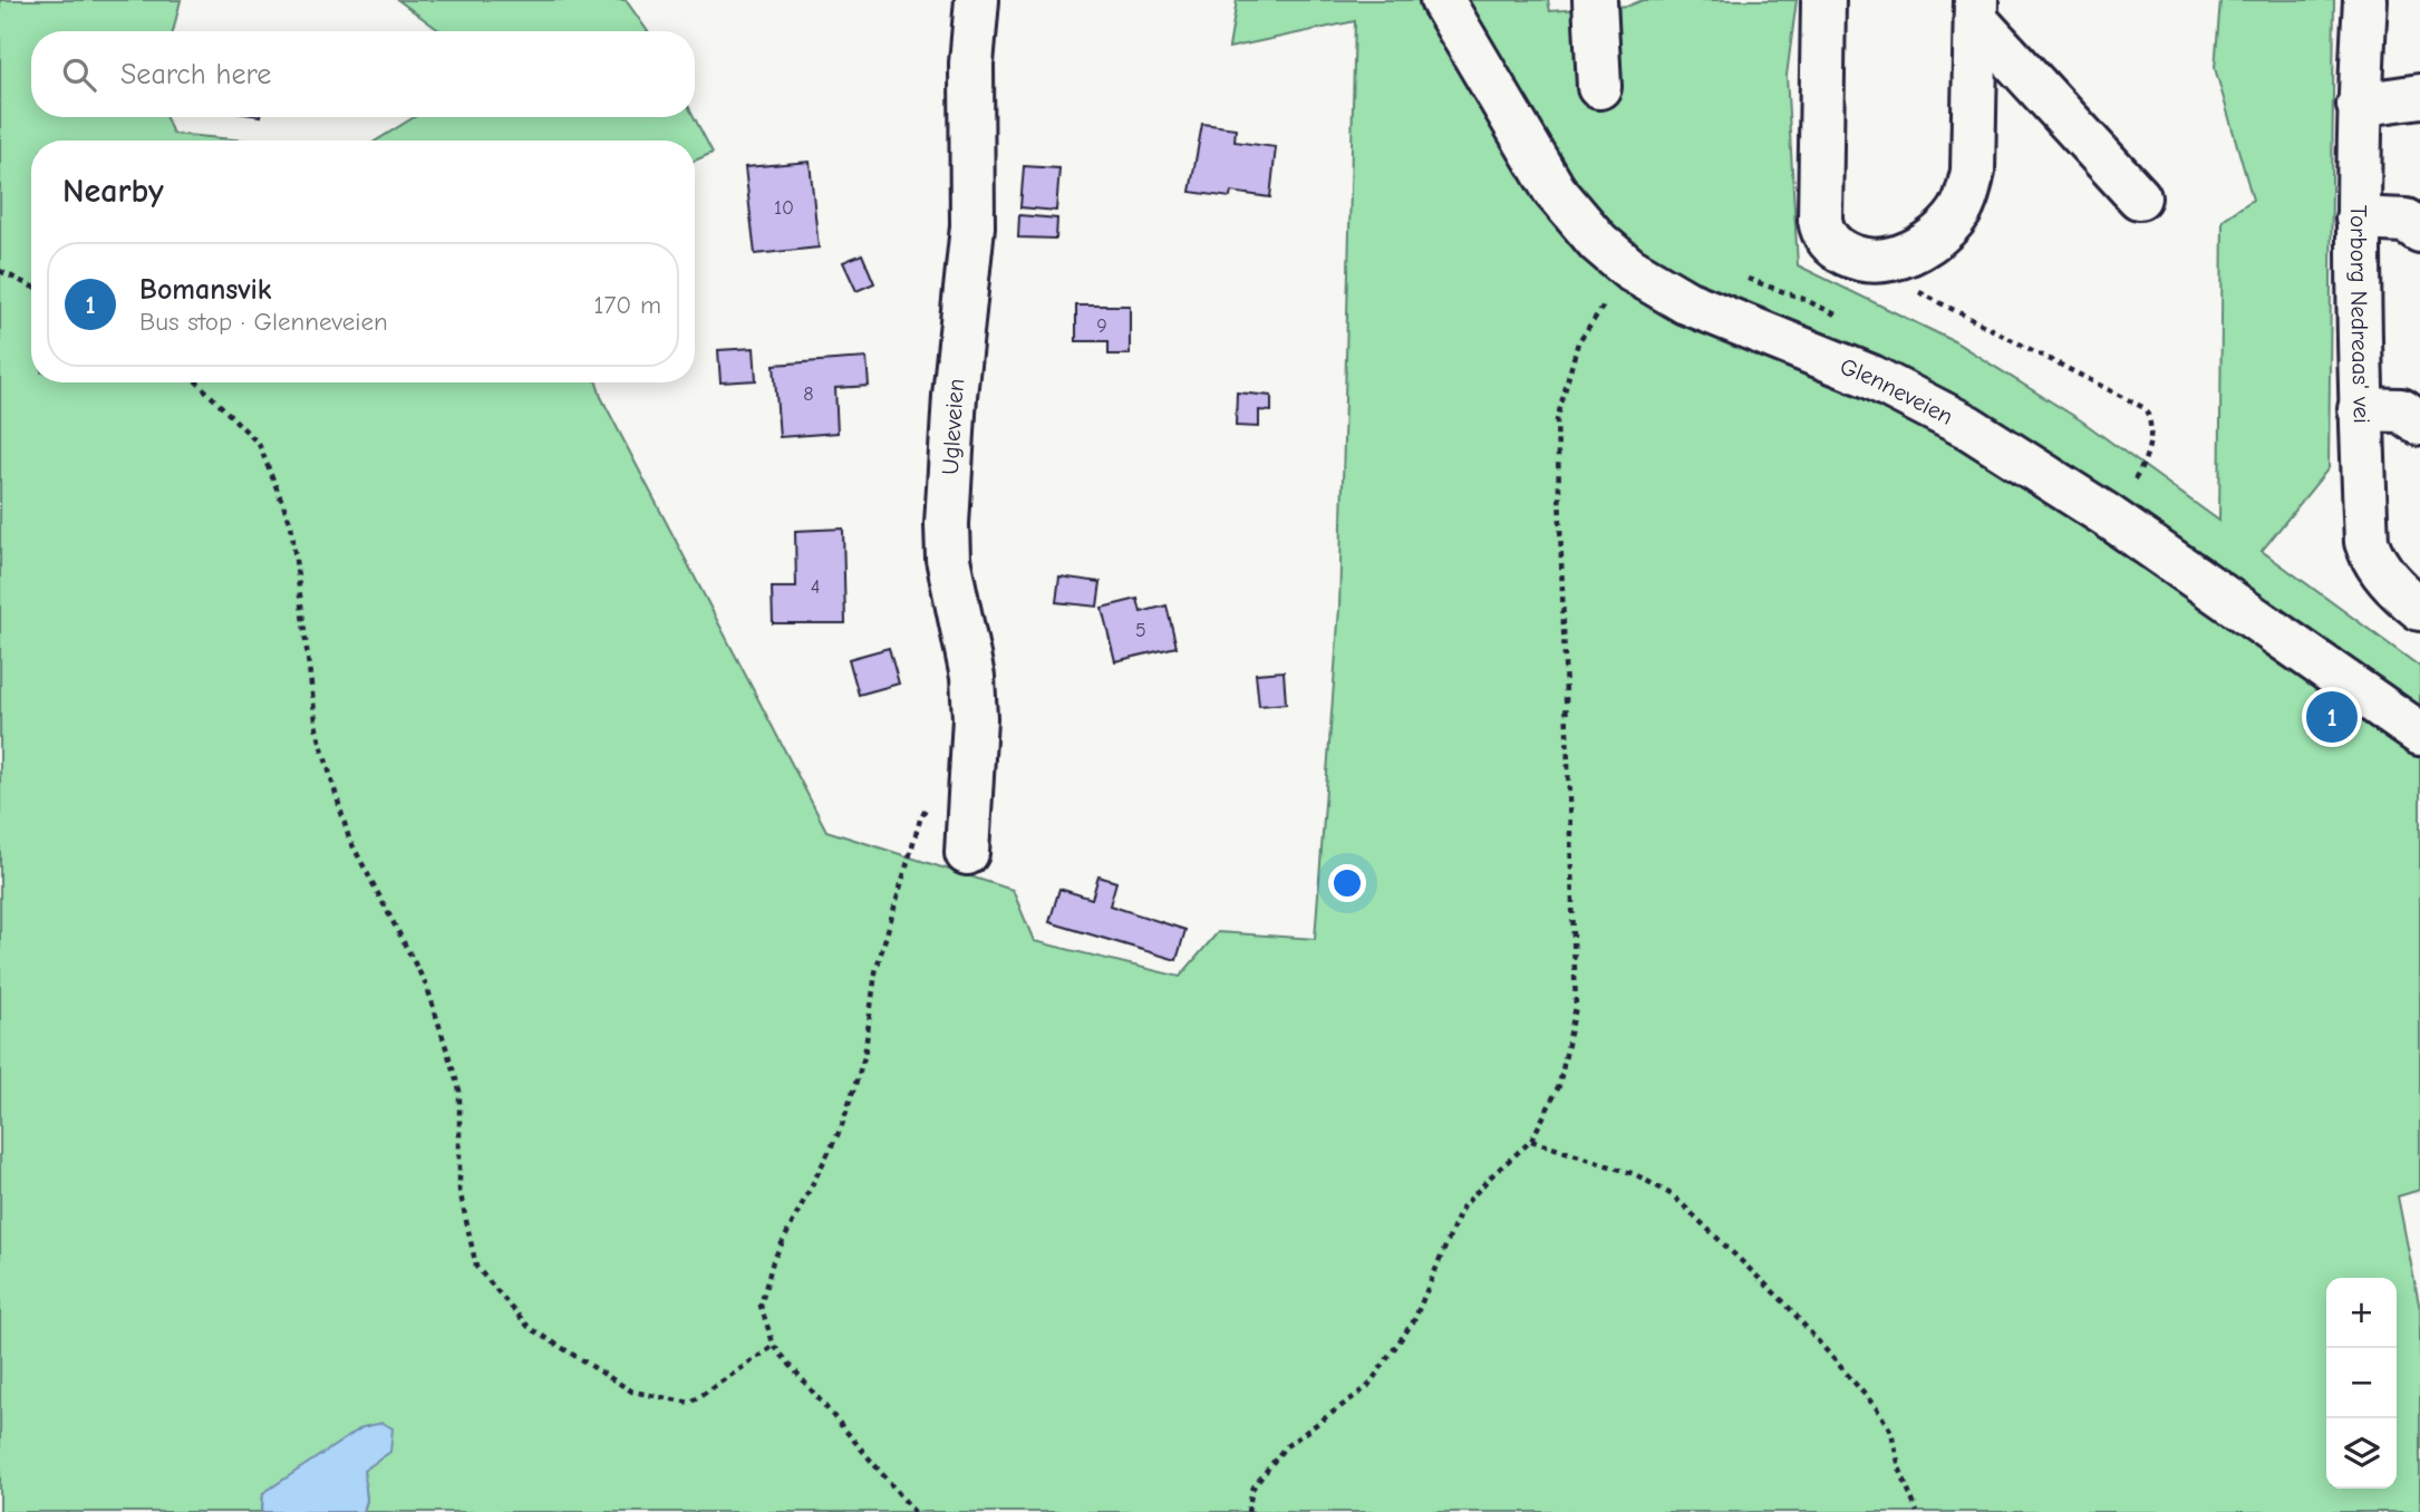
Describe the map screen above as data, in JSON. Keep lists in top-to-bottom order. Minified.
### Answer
{"streets":{"street":["Torborg Nedreaas' vei","Glenneveien","Ugleveien"]},"house_numbers":["10","9","8","4","5"],"page":{"search":"Search here","heading":"Nearby","list":[{"mark":"1","name":"Bomansvik","note":"Bus stop · Glenneveien","value":"170 m"}],"pins":"1","map_buttons":["+","−"]}}
